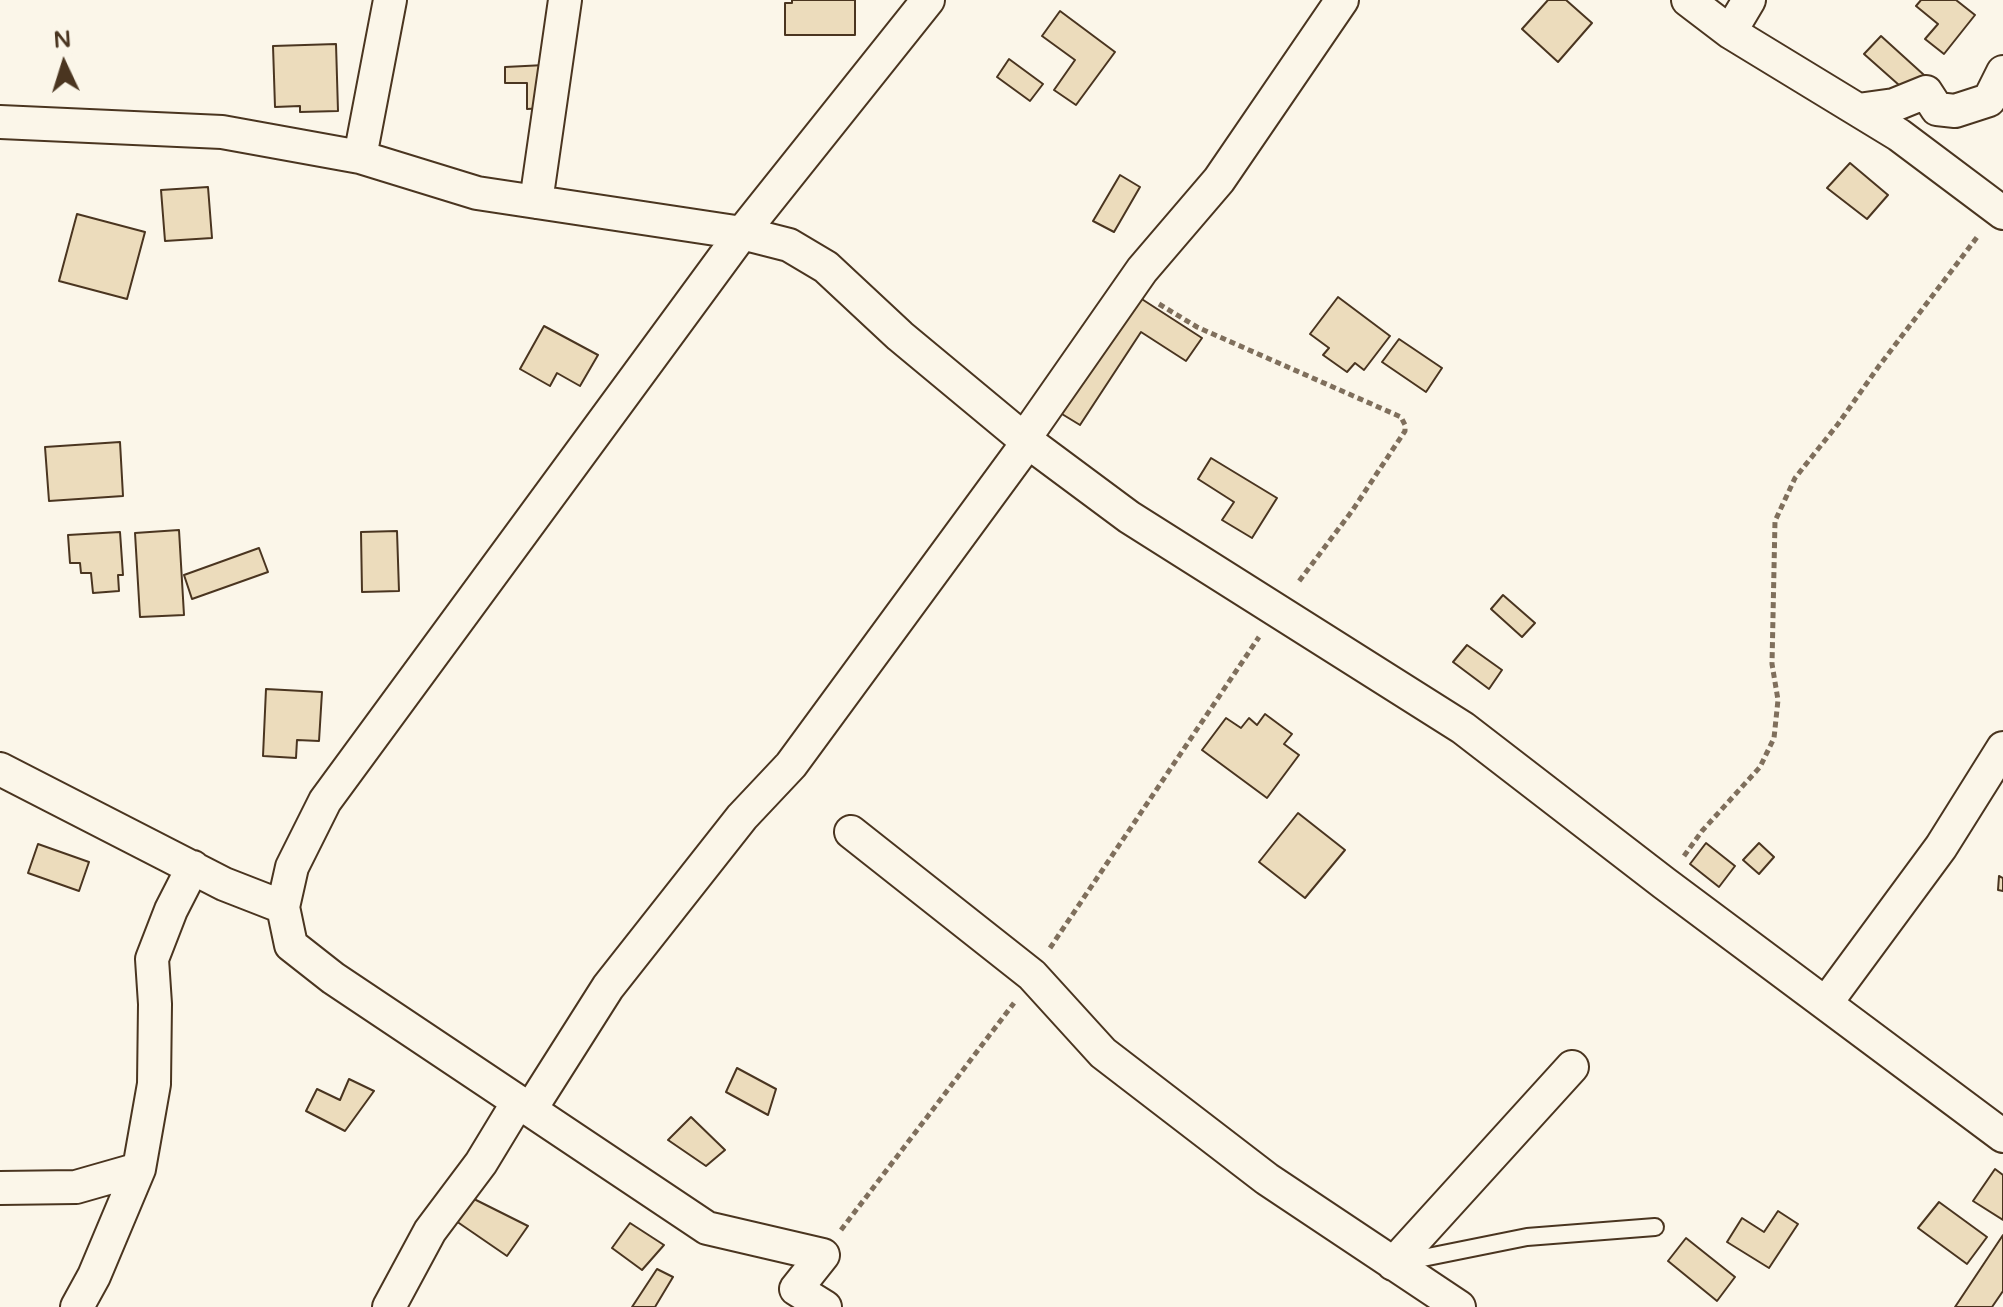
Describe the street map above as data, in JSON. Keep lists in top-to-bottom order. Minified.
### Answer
{"north":"top"}
